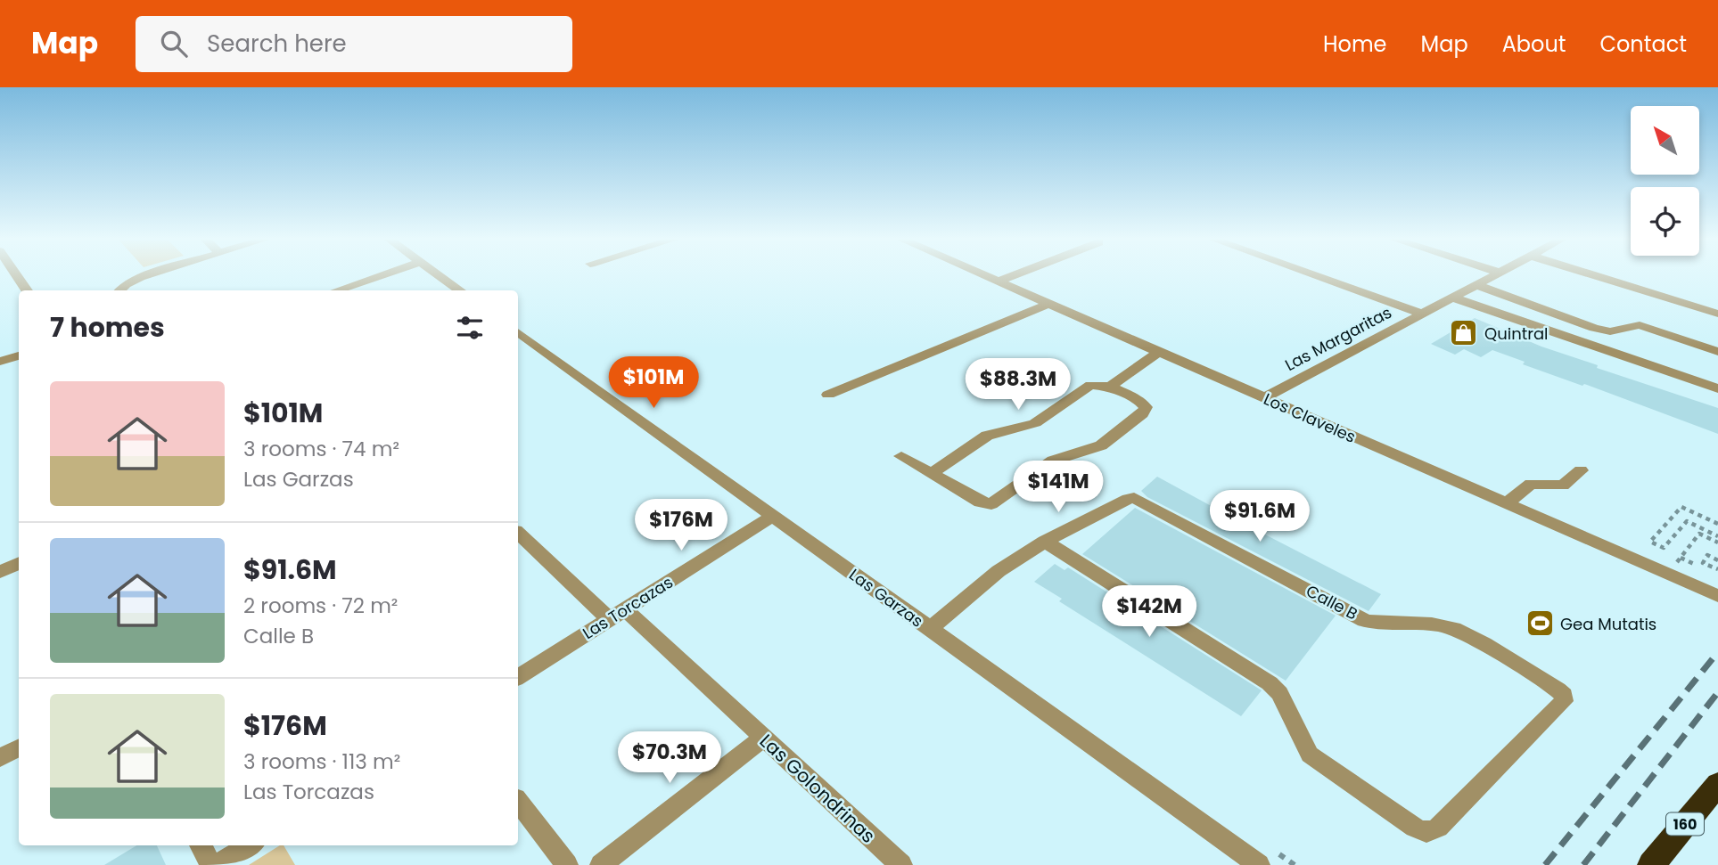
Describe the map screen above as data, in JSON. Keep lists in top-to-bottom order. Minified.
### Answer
{"streets":{"highway":["160"],"street":["Las Margaritas","Los Claveles","Las Garzas","Calle B","Las Torcazas","Las Golondrinas"]},"crossings":[["Las Margaritas","Los Claveles"],["Las Garzas","Las Torcazas"],["Las Torcazas","Las Golondrinas"]],"places":{"shop":["Quintral"],"sports":["Gea Mutatis"]},"north":"top left","page":{"header":"Map","search":"Search here","nav":["Home","Map","About","Contact"],"heading":"7 homes","price":["$101M","$88.3M","$141M","$91.6M","$176M","$142M","$70.3M"],"list":[{"name":"$101M","note":"3 rooms · 74 m² · Las Garzas"},{"name":"$91.6M","note":"2 rooms · 72 m² · Calle B"},{"name":"$176M","note":"3 rooms · 113 m² · Las Torcazas"}]}}
